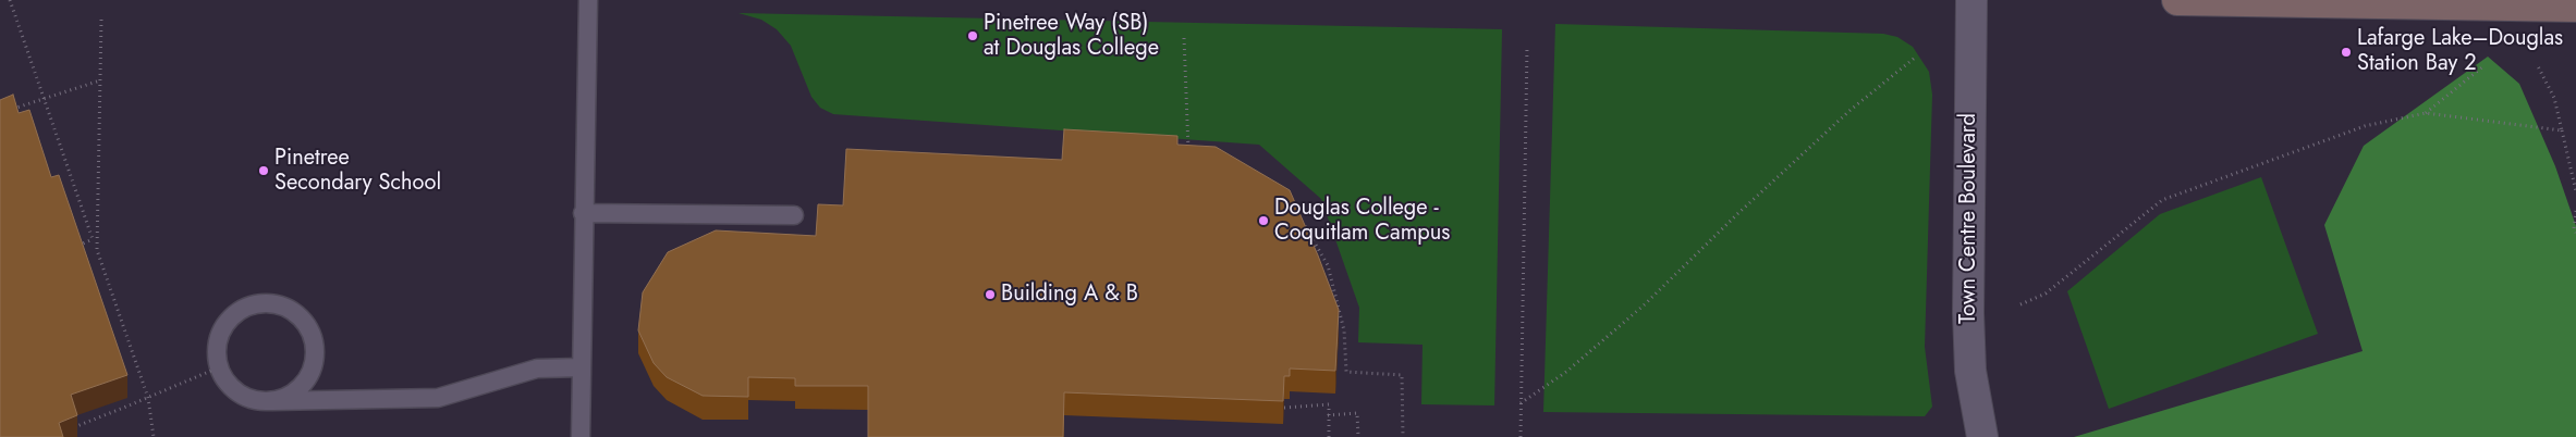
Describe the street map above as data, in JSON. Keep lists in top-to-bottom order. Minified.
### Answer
{"streets":{"street":["Town Centre Boulevard"]},"places":["Pinetree Way (SB) at Douglas College","Lafarge Lake–Douglas Station Bay 2","Pinetree Secondary School","Douglas College - Coquitlam Campus","Building A & B"]}
